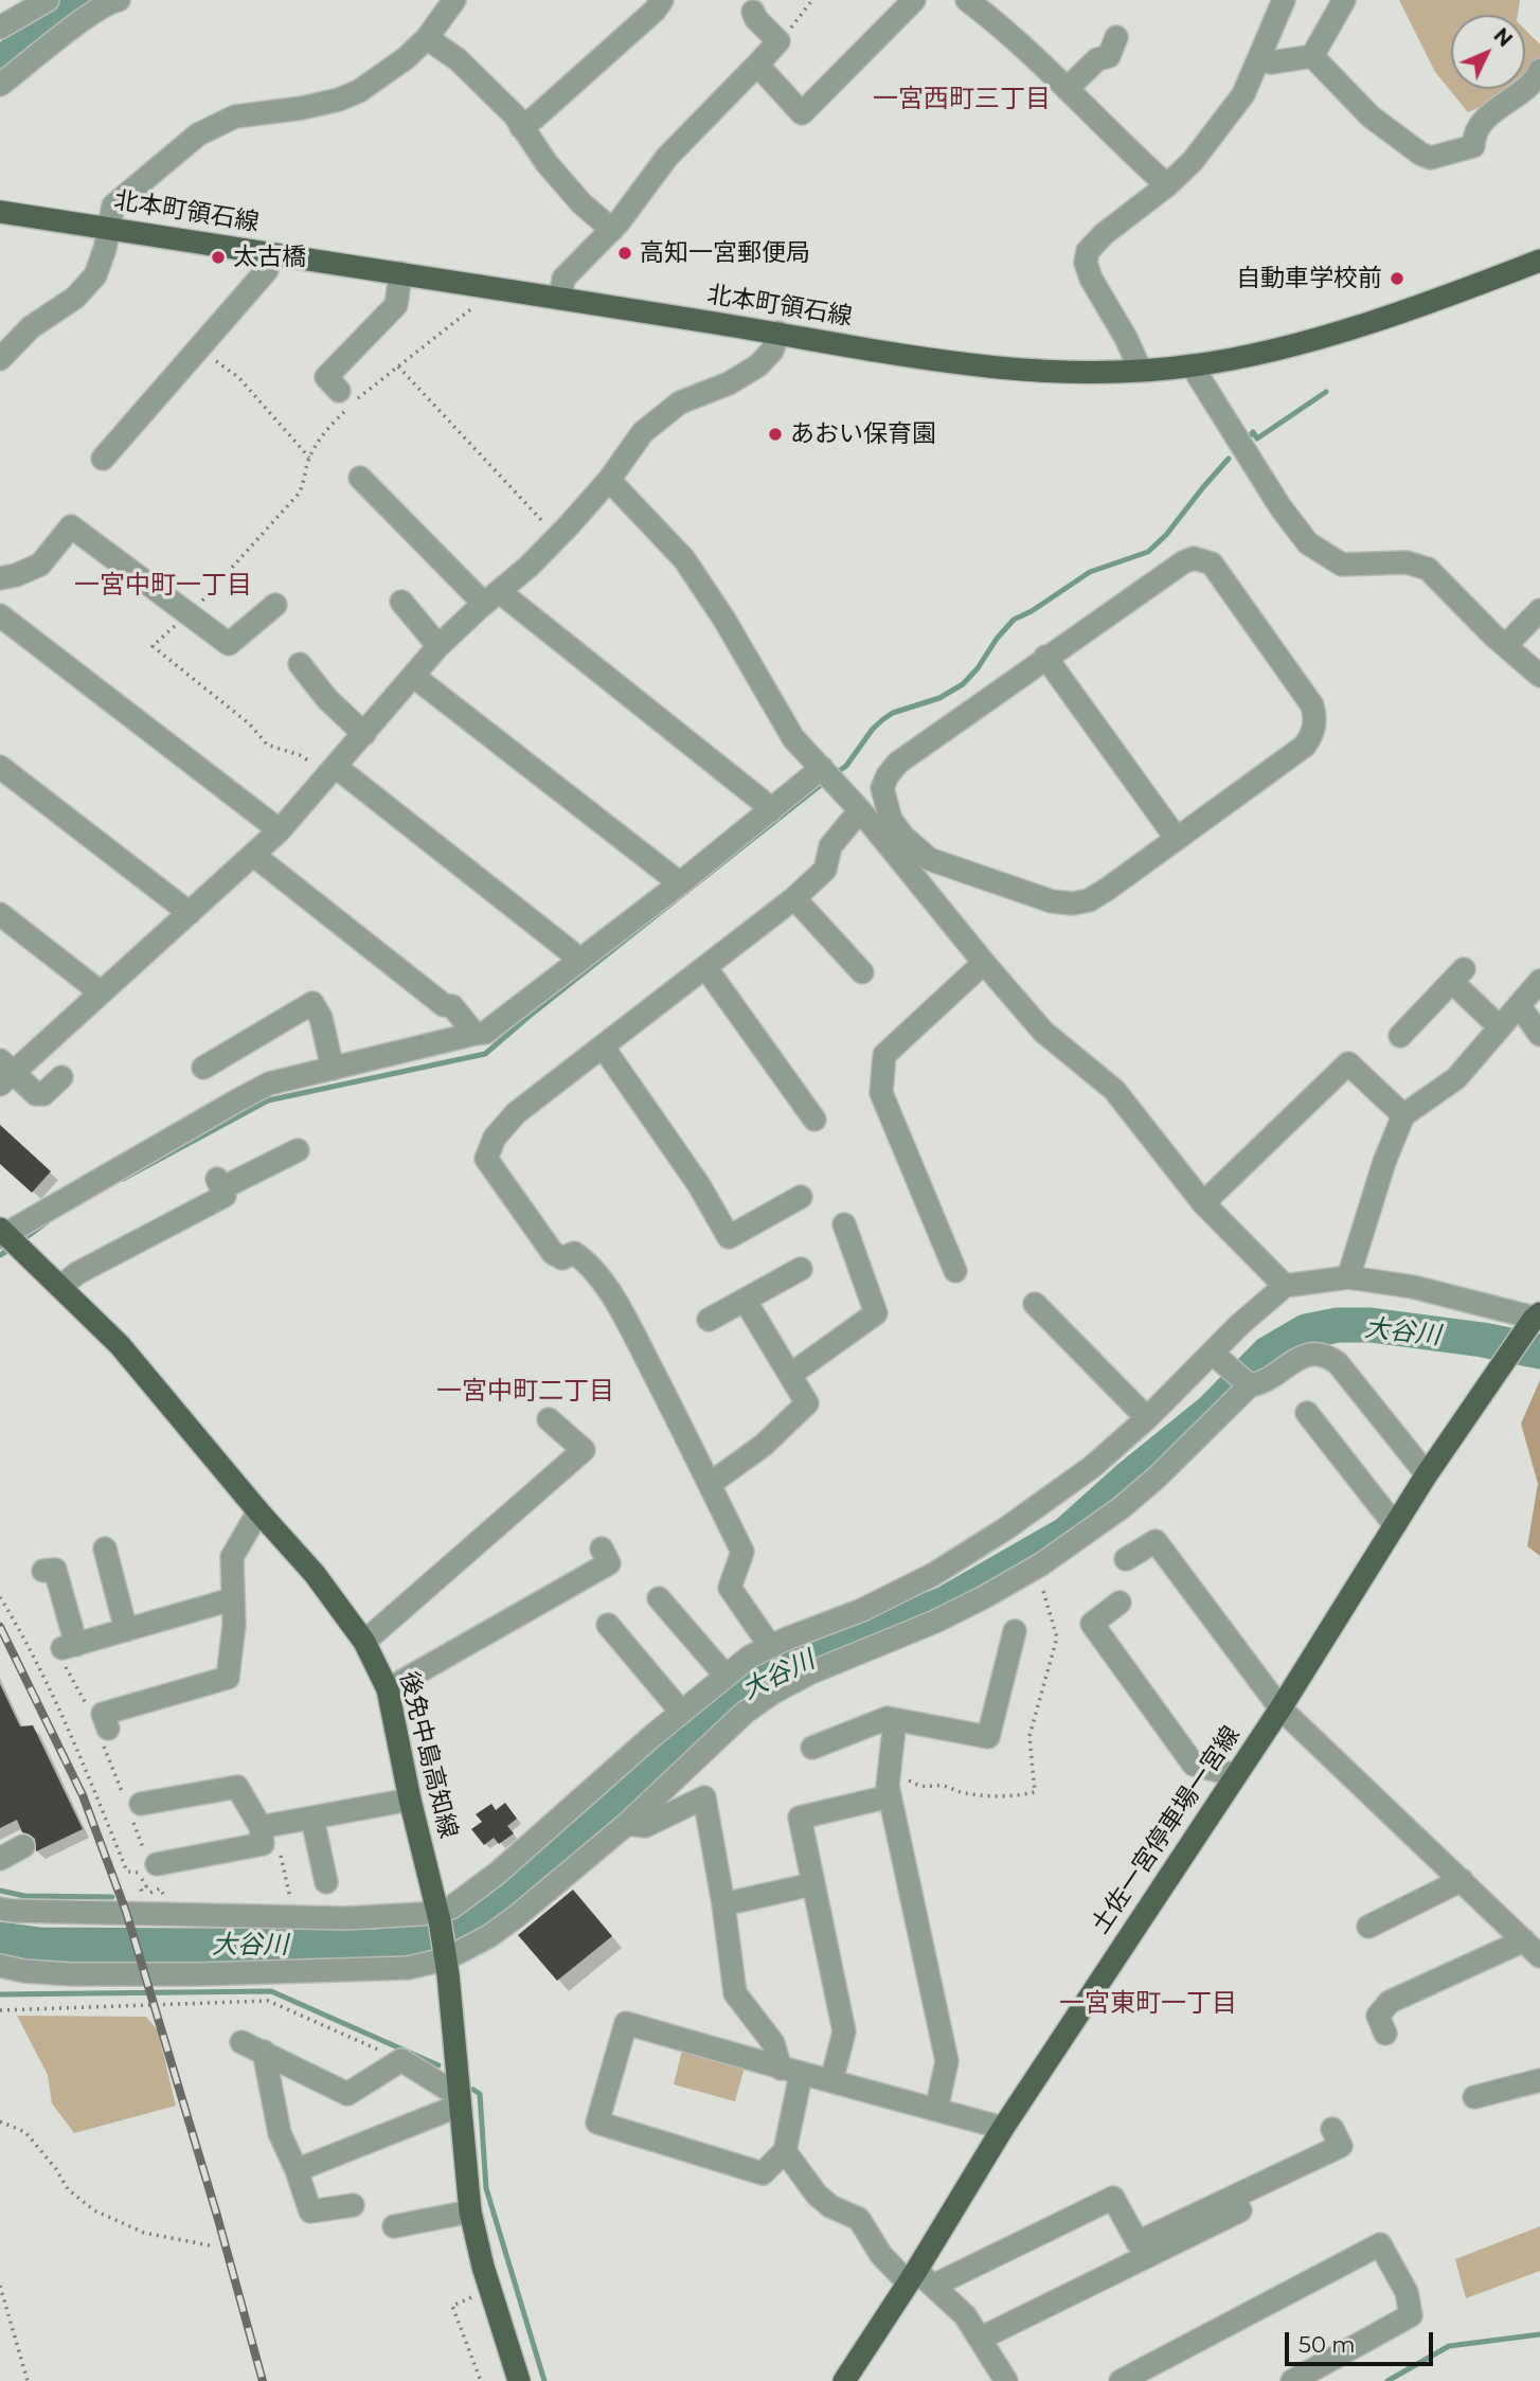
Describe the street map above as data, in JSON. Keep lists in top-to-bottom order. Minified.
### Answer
{"streets":{"main road":["北本町領石線","後免中島高知線","土佐一宮停車場一宮線"]},"districts":["一宮西町三丁目","一宮中町一丁目","一宮中町二丁目","一宮東町一丁目"],"water":["大谷川"],"places":["高知一宮郵便局","太古橋","自動車学校前","あおい保育園"],"scale_bar":"50 m","north":"top right"}
